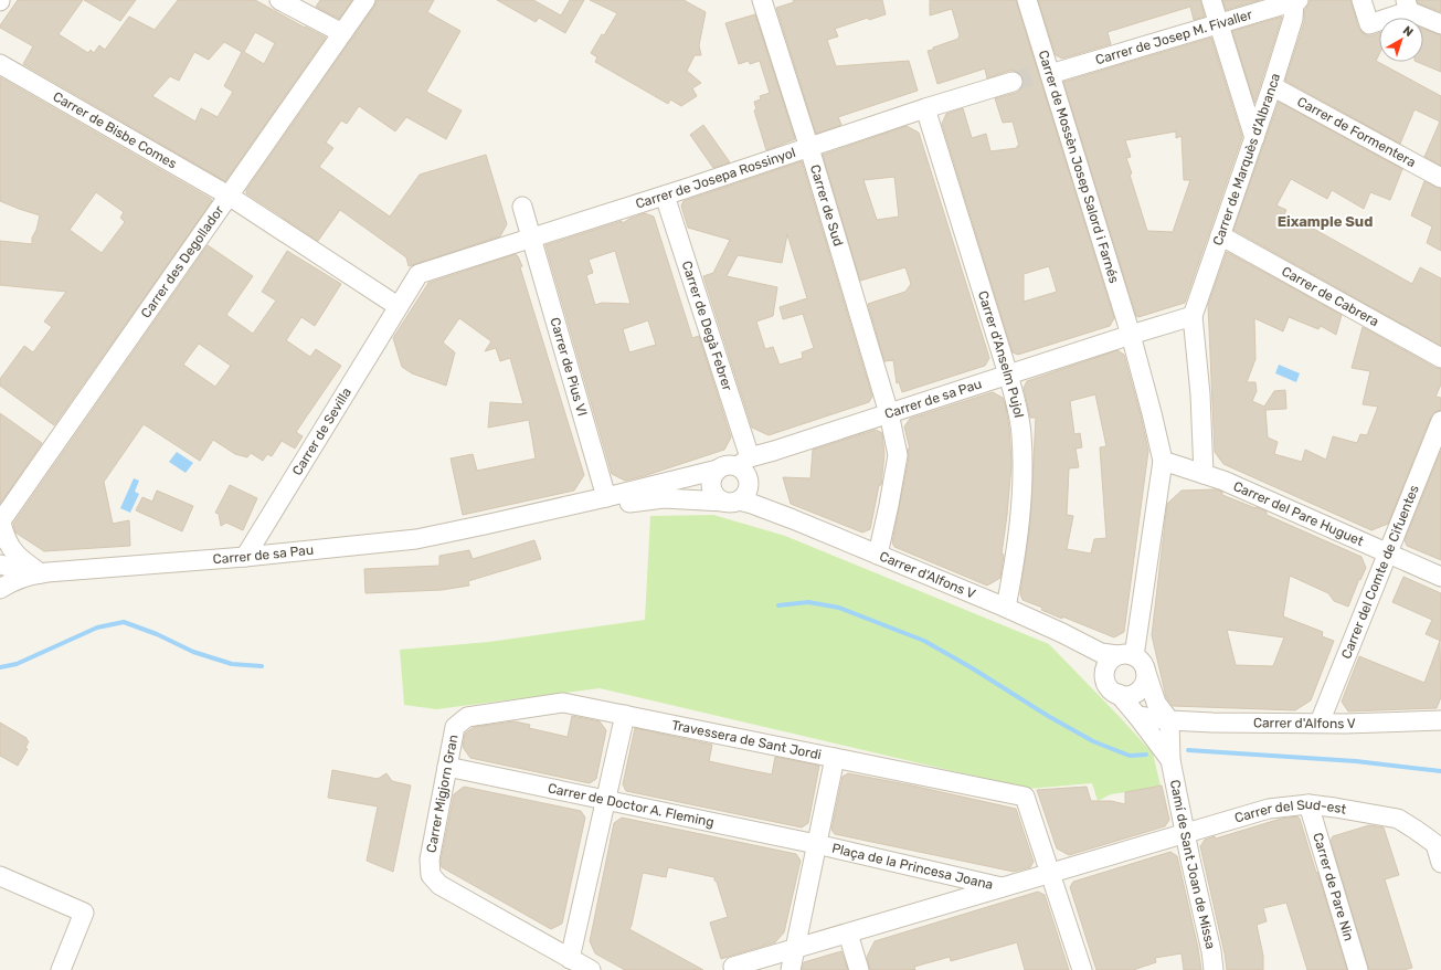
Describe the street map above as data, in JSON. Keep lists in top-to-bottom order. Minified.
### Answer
{"streets":{"street":["Carrer de Josep M. Fivaller","Carrer de Bisbe Comes","Carrer de Formentera","Carrer de Marquès d'Albranca","Carrer de Mossèn Josep Salord i Farnés","Carrer de Josepa Rossinyol","Carrer de Sud","Carrer des Degollador","Carrer de Cabrera","Carrer de Degà Febrer","Carrer d'Anselm Pujol","Carrer de Pius VI","Carrer de sa Pau","Carrer de Sevilla","Carrer del Pare Huguet","Carrer del Comte de Cifuentes","Carrer d'Alfons V","Travessera de Sant Jordi","Carrer Migjorn Gran","Carrer de Doctor A. Fleming","Carrer del Sud-est","Camí de Sant Joan de Missa","Plaça de la Princesa Joana","Carrer de Pare Nin"]},"crossings":[["Carrer de Josep M. Fivaller","Carrer de Marquès d'Albranca"],["Carrer de Josep M. Fivaller","Carrer de Mossèn Josep Salord i Farnés"],["Carrer de Bisbe Comes","Carrer des Degollador"],["Carrer de Formentera","Carrer de Marquès d'Albranca"],["Carrer de Marquès d'Albranca","Carrer de Cabrera"],["Carrer de Marquès d'Albranca","Carrer de sa Pau"],["Carrer de Mossèn Josep Salord i Farnés","Carrer de sa Pau"],["Carrer de Mossèn Josep Salord i Farnés","Carrer del Pare Huguet"],["Carrer de Josepa Rossinyol","Carrer de Sud"],["Carrer de Josepa Rossinyol","Carrer de Degà Febrer"],["Carrer de Josepa Rossinyol","Carrer d'Anselm Pujol"],["Carrer de Josepa Rossinyol","Carrer de Pius VI"],["Carrer de Josepa Rossinyol","Carrer de Sevilla"],["Carrer de Sud","Carrer de sa Pau"],["Carrer de Sud","Carrer d'Alfons V"],["Carrer de Degà Febrer","Carrer de sa Pau"],["Carrer de Degà Febrer","Carrer d'Alfons V"],["Carrer d'Anselm Pujol","Carrer de sa Pau"],["Carrer d'Anselm Pujol","Carrer d'Alfons V"],["Carrer de Pius VI","Carrer de sa Pau"],["Carrer de sa Pau","Carrer de Sevilla"],["Carrer de sa Pau","Carrer d'Alfons V"],["Carrer del Pare Huguet","Carrer del Comte de Cifuentes"],["Carrer del Comte de Cifuentes","Carrer d'Alfons V"],["Carrer d'Alfons V","Camí de Sant Joan de Missa"],["Travessera de Sant Jordi","Carrer Migjorn Gran"],["Travessera de Sant Jordi","Carrer del Sud-est"],["Carrer Migjorn Gran","Carrer de Doctor A. Fleming"],["Carrer de Doctor A. Fleming","Plaça de la Princesa Joana"],["Carrer del Sud-est","Camí de Sant Joan de Missa"],["Carrer del Sud-est","Plaça de la Princesa Joana"],["Carrer del Sud-est","Carrer de Pare Nin"]],"districts":["Eixample Sud"],"north":"top right"}
